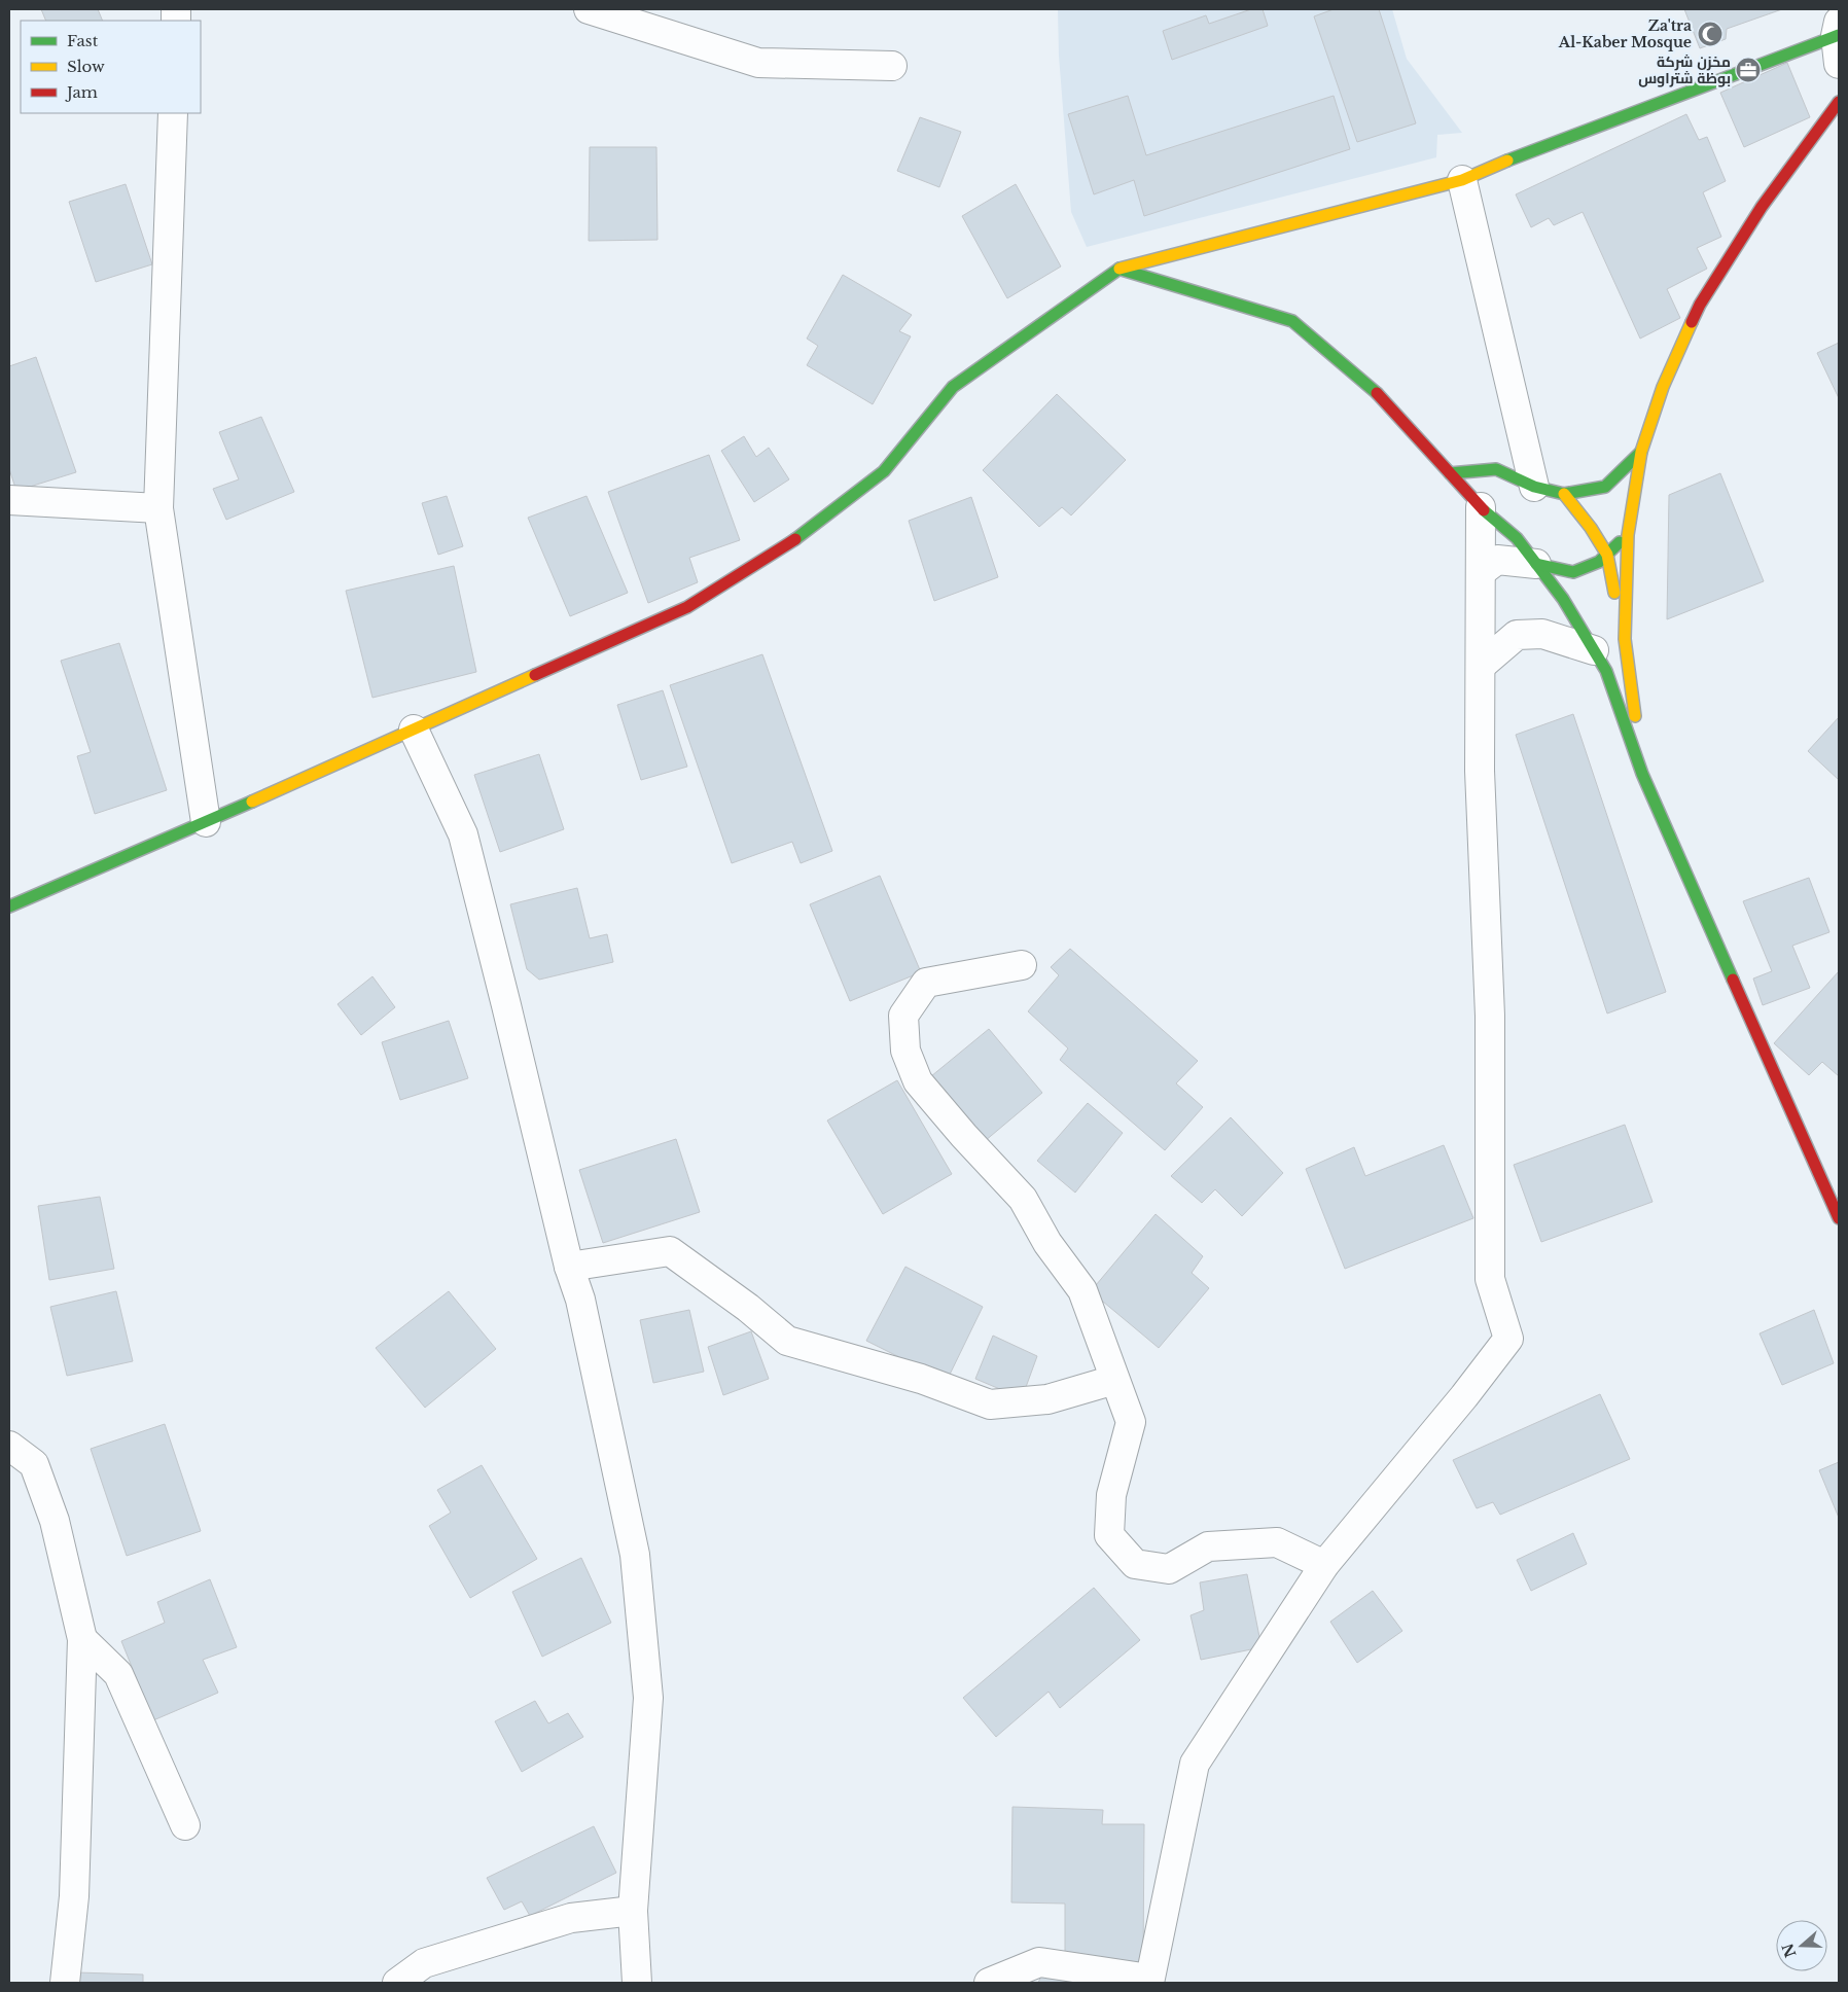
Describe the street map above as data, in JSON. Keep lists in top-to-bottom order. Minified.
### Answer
{"places":{"mosque":["Za'tra Al-Kaber Mosque"],"office":["مخزن شركة بوظة شتراوس"]},"legend":["Fast","Slow","Jam"],"north":"left"}
